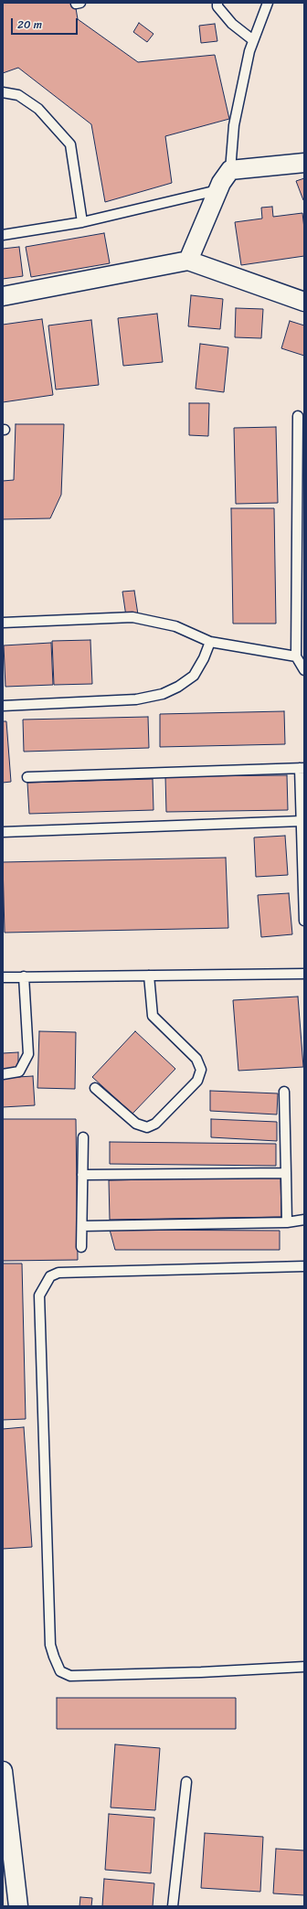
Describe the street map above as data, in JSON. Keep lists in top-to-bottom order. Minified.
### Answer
{"scale_bar":"20 m"}
